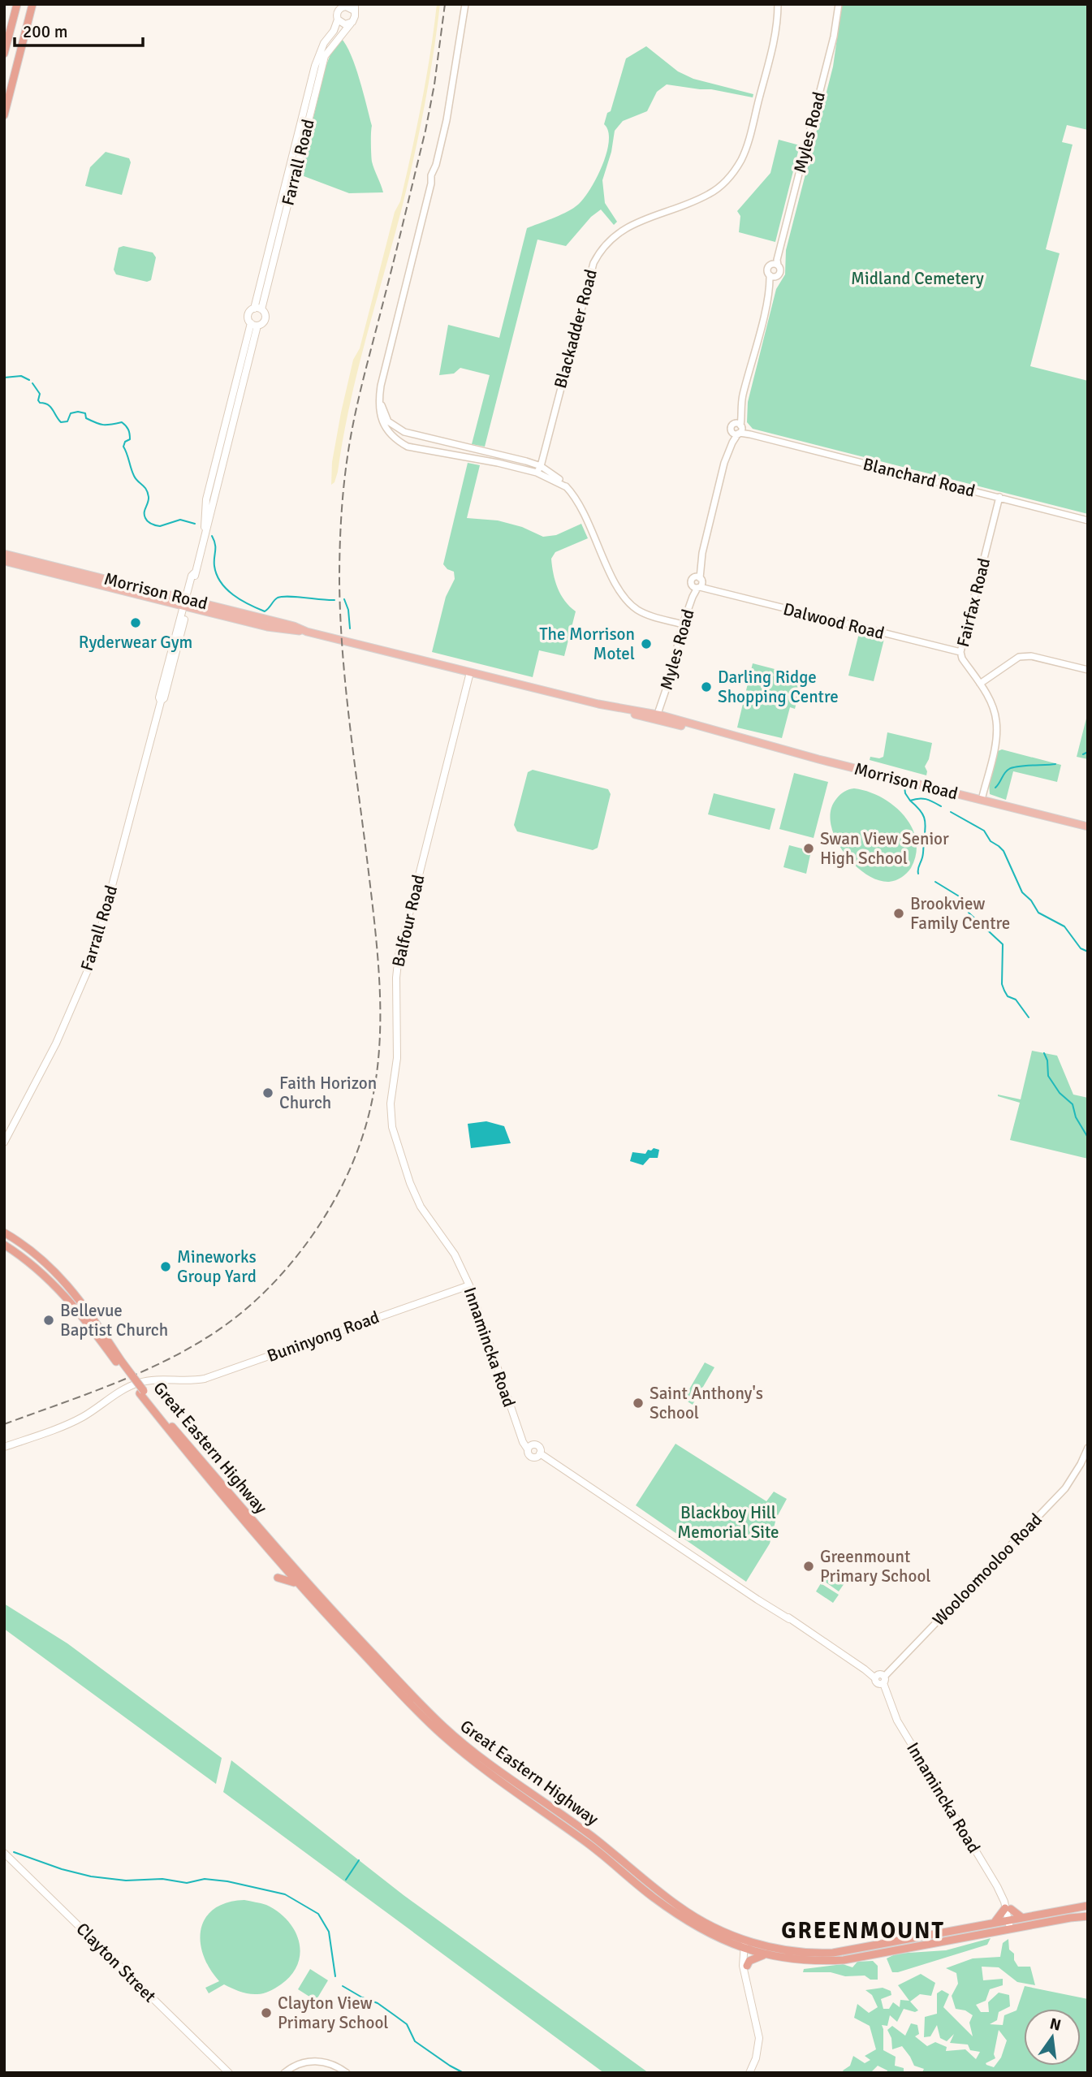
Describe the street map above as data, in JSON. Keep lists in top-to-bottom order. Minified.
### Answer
{"streets":{"highway":["Great Eastern Highway"],"main road":["Farrall Road","Morrison Road","Balfour Road","Buninyong Road","Innamincka Road","Clayton Street"],"street":["Myles Road","Blackadder Road","Blanchard Road","Fairfax Road","Dalwood Road","Wooloomooloo Road"]},"crossings":[["Myles Road","Blanchard Road"],["Myles Road","Morrison Road"],["Myles Road","Dalwood Road"],["Farrall Road","Morrison Road"],["Blanchard Road","Fairfax Road"],["Morrison Road","Fairfax Road"],["Morrison Road","Balfour Road"],["Fairfax Road","Dalwood Road"],["Balfour Road","Innamincka Road"],["Buninyong Road","Innamincka Road"],["Innamincka Road","Great Eastern Highway"],["Innamincka Road","Wooloomooloo Road"]],"districts":["GREENMOUNT"],"parks":["Midland Cemetery","Blackboy Hill Memorial Site"],"places":["Ryderwear Gym","The Morrison Motel","Darling Ridge Shopping Centre","Swan View Senior High School","Brookview Family Centre","Faith Horizon Church","Mineworks Group Yard","Bellevue Baptist Church","Saint Anthony's School","Greenmount Primary School","Clayton View Primary School"],"scale_bar":"200 m","north":"top"}
